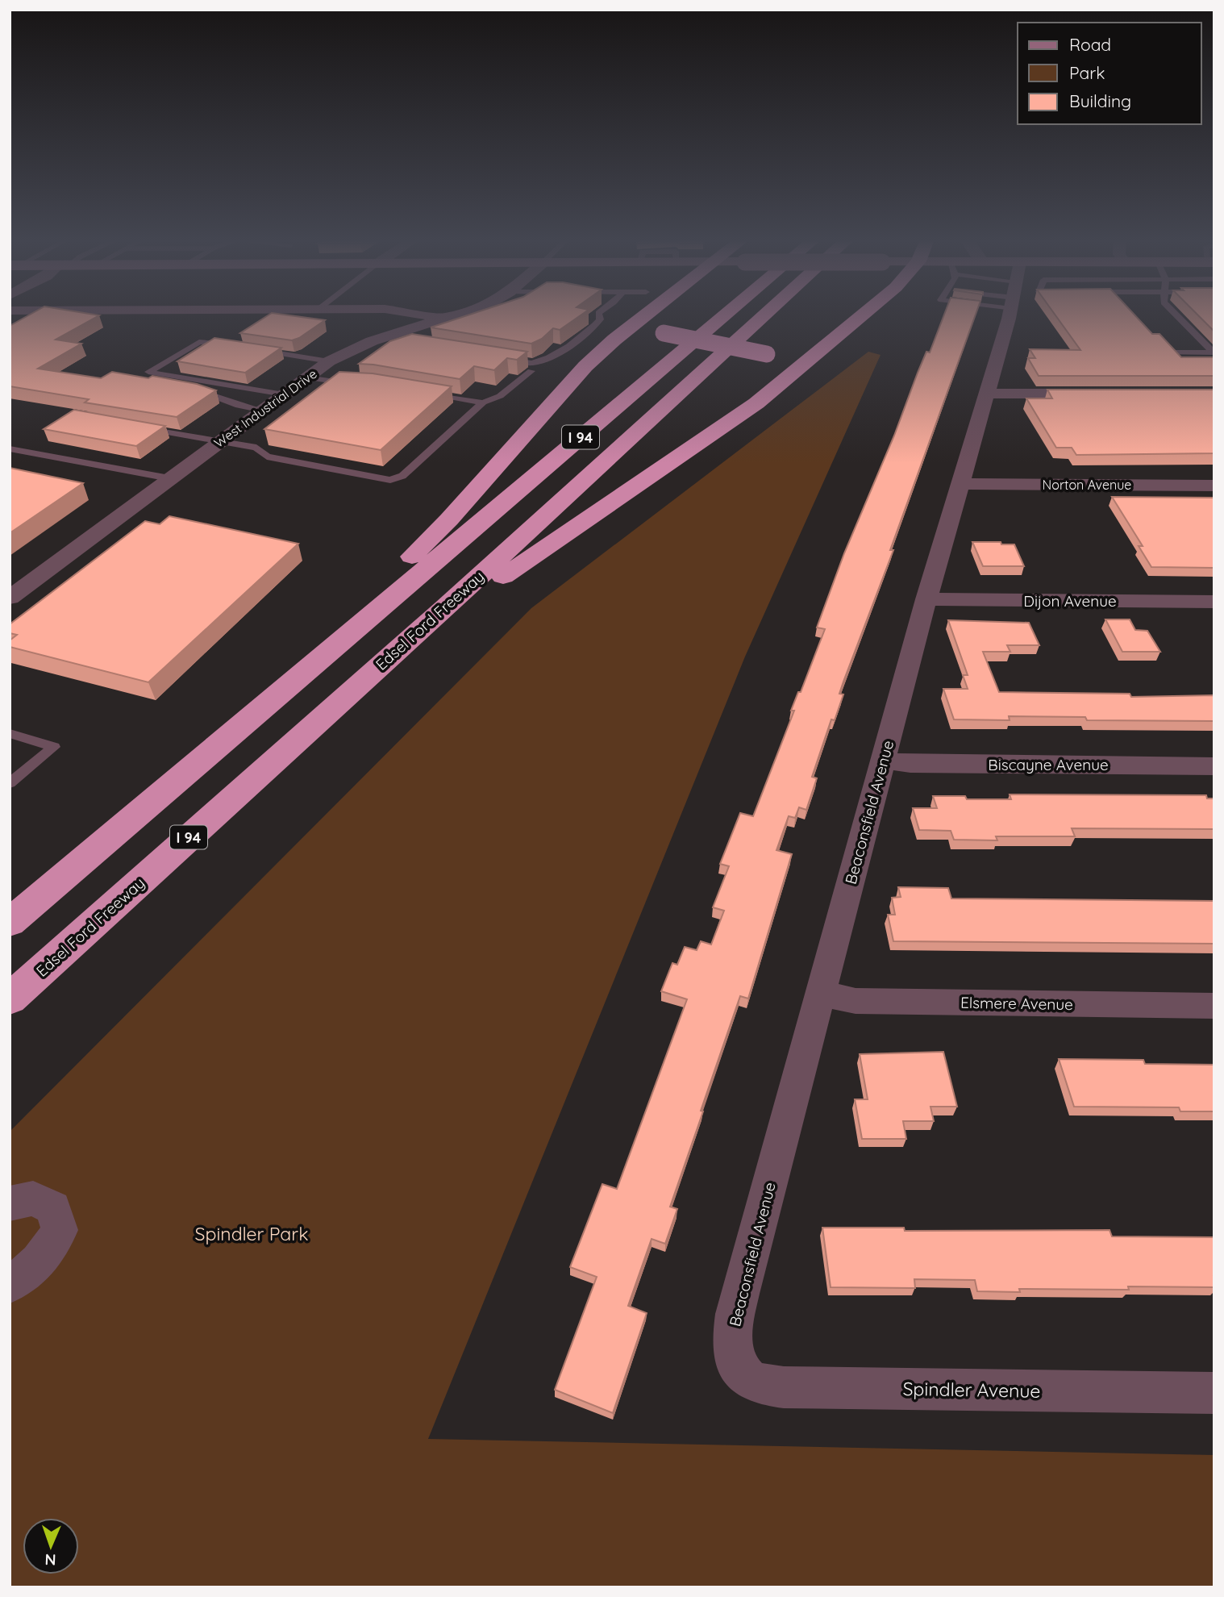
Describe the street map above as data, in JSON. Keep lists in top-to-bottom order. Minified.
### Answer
{"streets":{"highway":["I 94","Edsel Ford Freeway"],"street":["West Industrial Drive","Norton Avenue","Dijon Avenue","Biscayne Avenue","Beaconsfield Avenue","Elsmere Avenue","Spindler Avenue"]},"crossings":[["Norton Avenue","Beaconsfield Avenue"],["Dijon Avenue","Beaconsfield Avenue"],["Biscayne Avenue","Beaconsfield Avenue"],["Beaconsfield Avenue","Elsmere Avenue"],["Beaconsfield Avenue","Spindler Avenue"]],"parks":["Spindler Park"],"legend":["Road","Park","Building"],"north":"bottom"}
